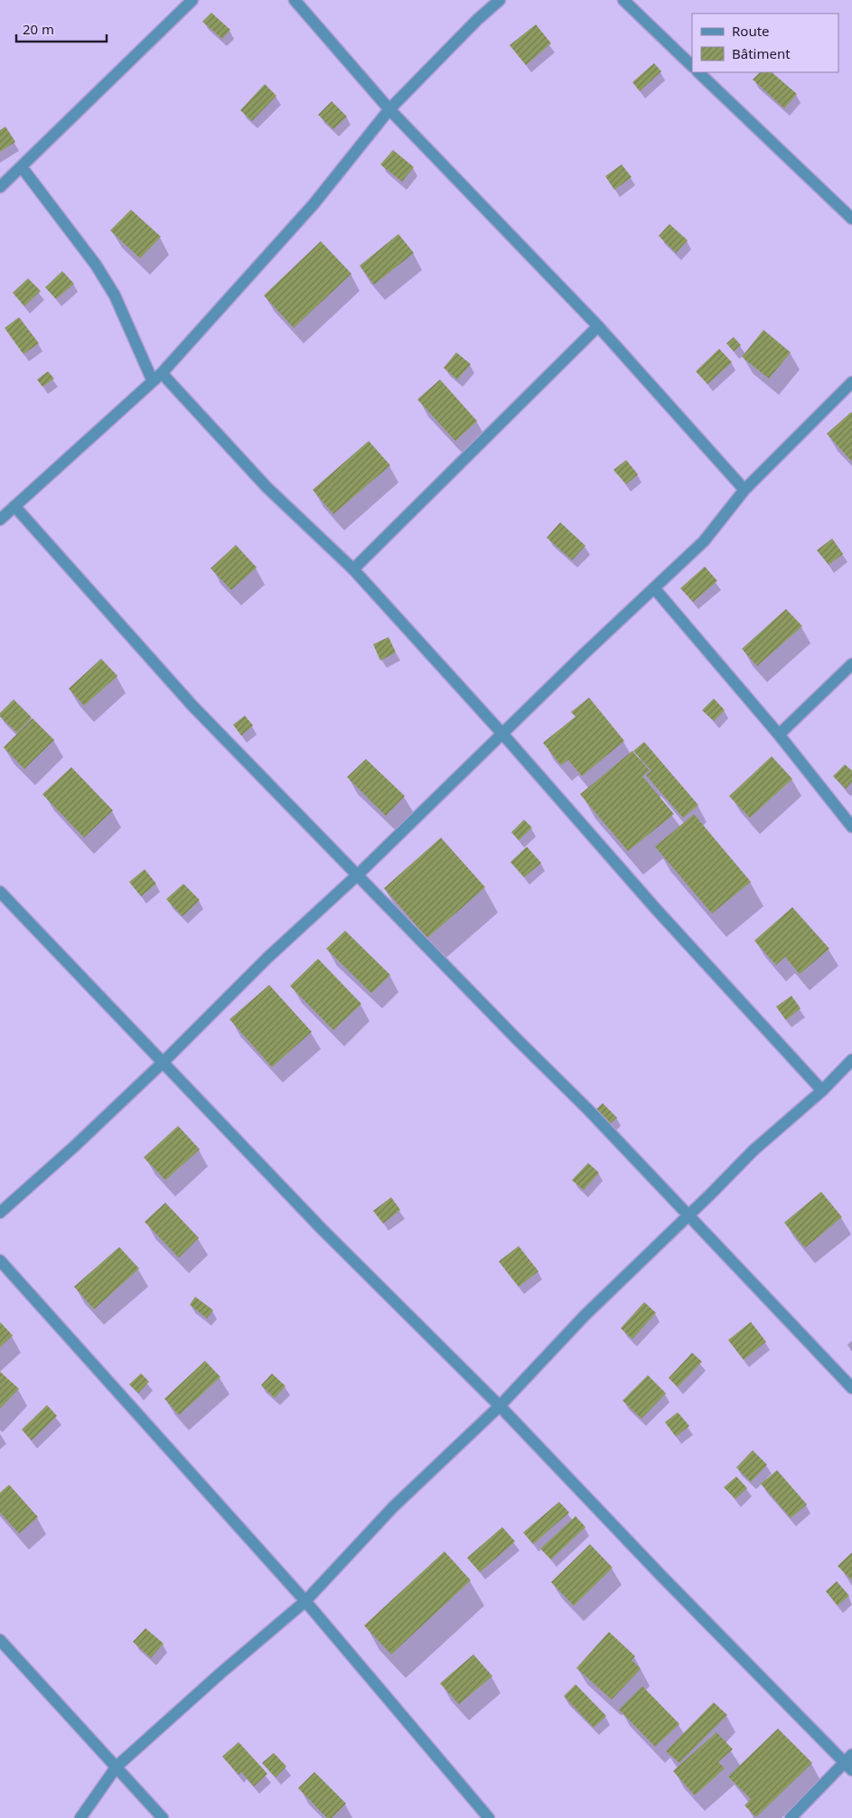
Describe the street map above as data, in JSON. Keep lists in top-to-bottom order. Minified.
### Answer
{"legend":["Route","Bâtiment"],"scale_bar":"20 m"}
